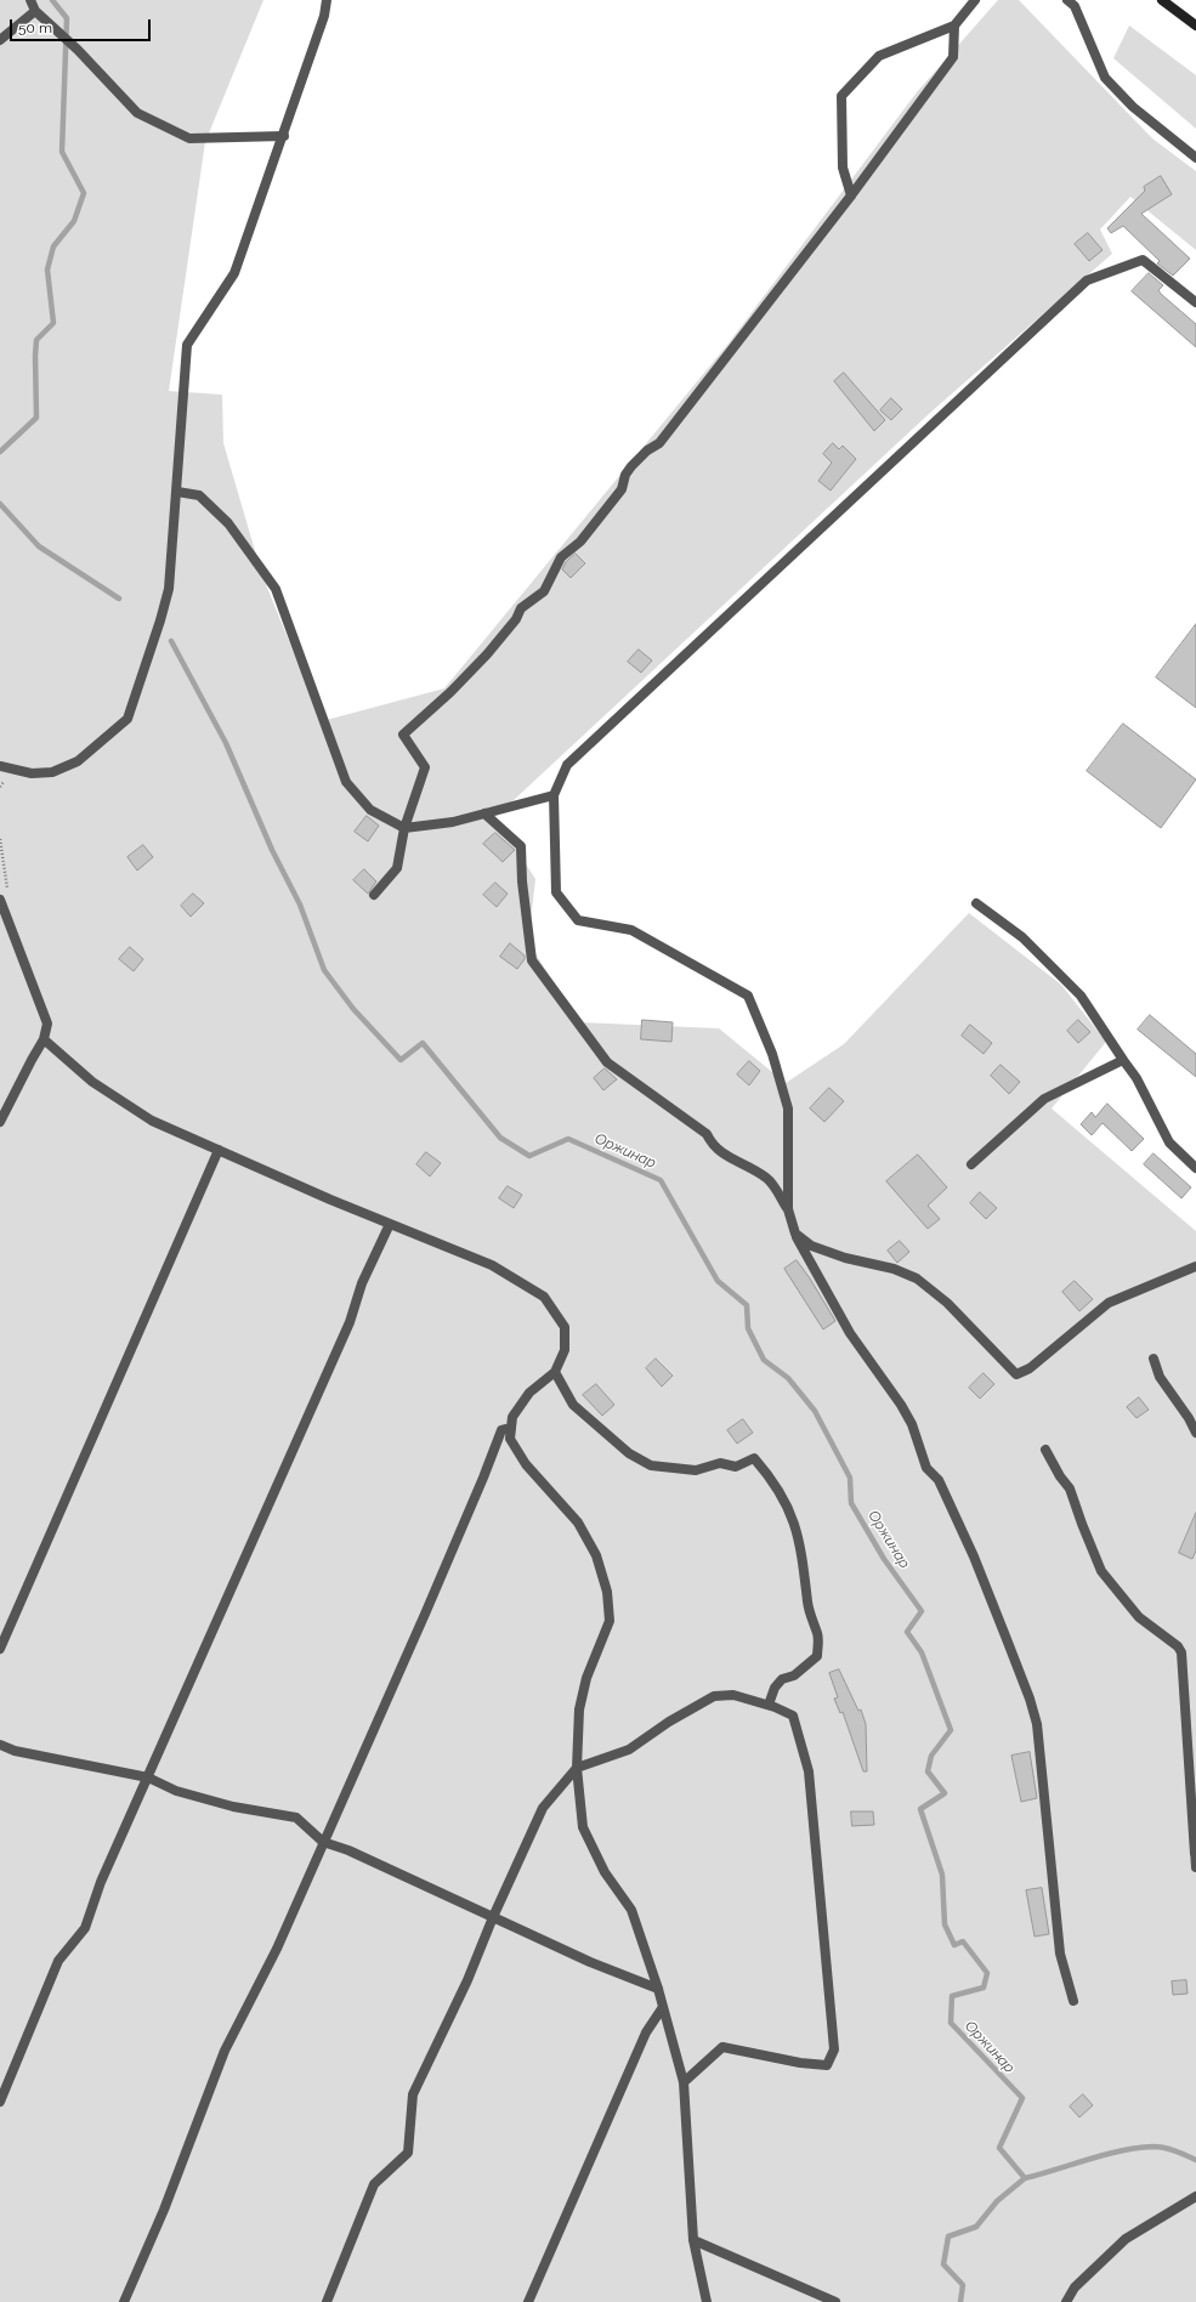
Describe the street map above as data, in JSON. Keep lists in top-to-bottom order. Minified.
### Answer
{"water":["Оржинар"],"scale_bar":"50 m"}
